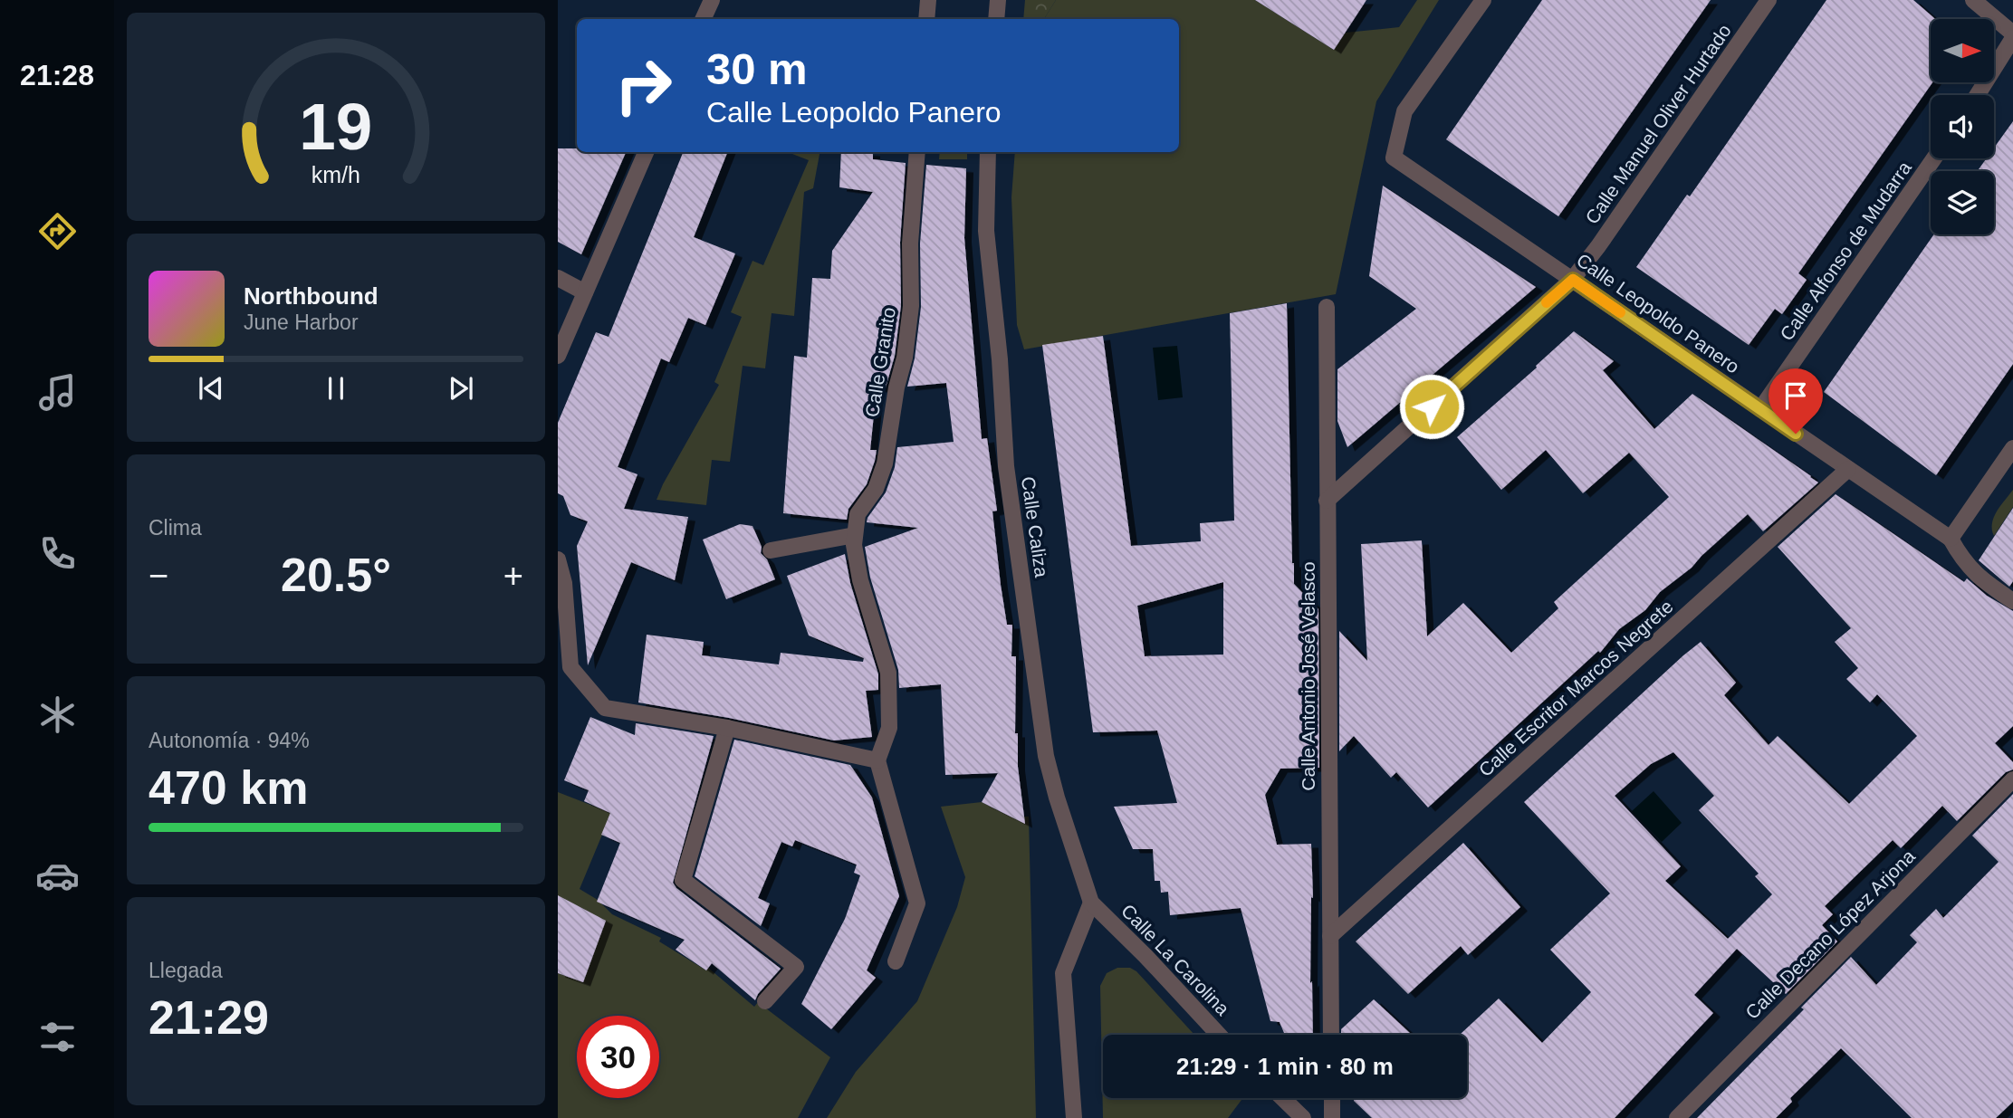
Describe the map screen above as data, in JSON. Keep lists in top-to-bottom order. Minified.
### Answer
{"streets":{"street":["Calle Manuel Oliver Hurtado","Calle Alfonso de Mudarra","Calle Leopoldo Panero","Calle Granito","Calle Caliza","Calle Antonio José Velasco","Calle Escritor Marcos Negrete","Calle Decano López Arjona","Calle La Carolina"]},"crossings":[["Calle Manuel Oliver Hurtado","Calle Leopoldo Panero"],["Calle Manuel Oliver Hurtado","Calle Antonio José Velasco"],["Calle Alfonso de Mudarra","Calle Leopoldo Panero"],["Calle Leopoldo Panero","Calle Escritor Marcos Negrete"],["Calle Caliza","Calle La Carolina"],["Calle Antonio José Velasco","Calle Escritor Marcos Negrete"]],"north":"right","page":{"tabs":"21:28","turn":["30 m","Calle Leopoldo Panero"],"song":["Northbound","June Harbor"],"tile":["Clima",["Autonomía · 94%","470 km"],["Llegada","21:29"]],"heat":["−","20.5°","+"],"limit":"30","trip":"21:29 · 1 min · 80 m","gauge":["19","km/h"]}}
